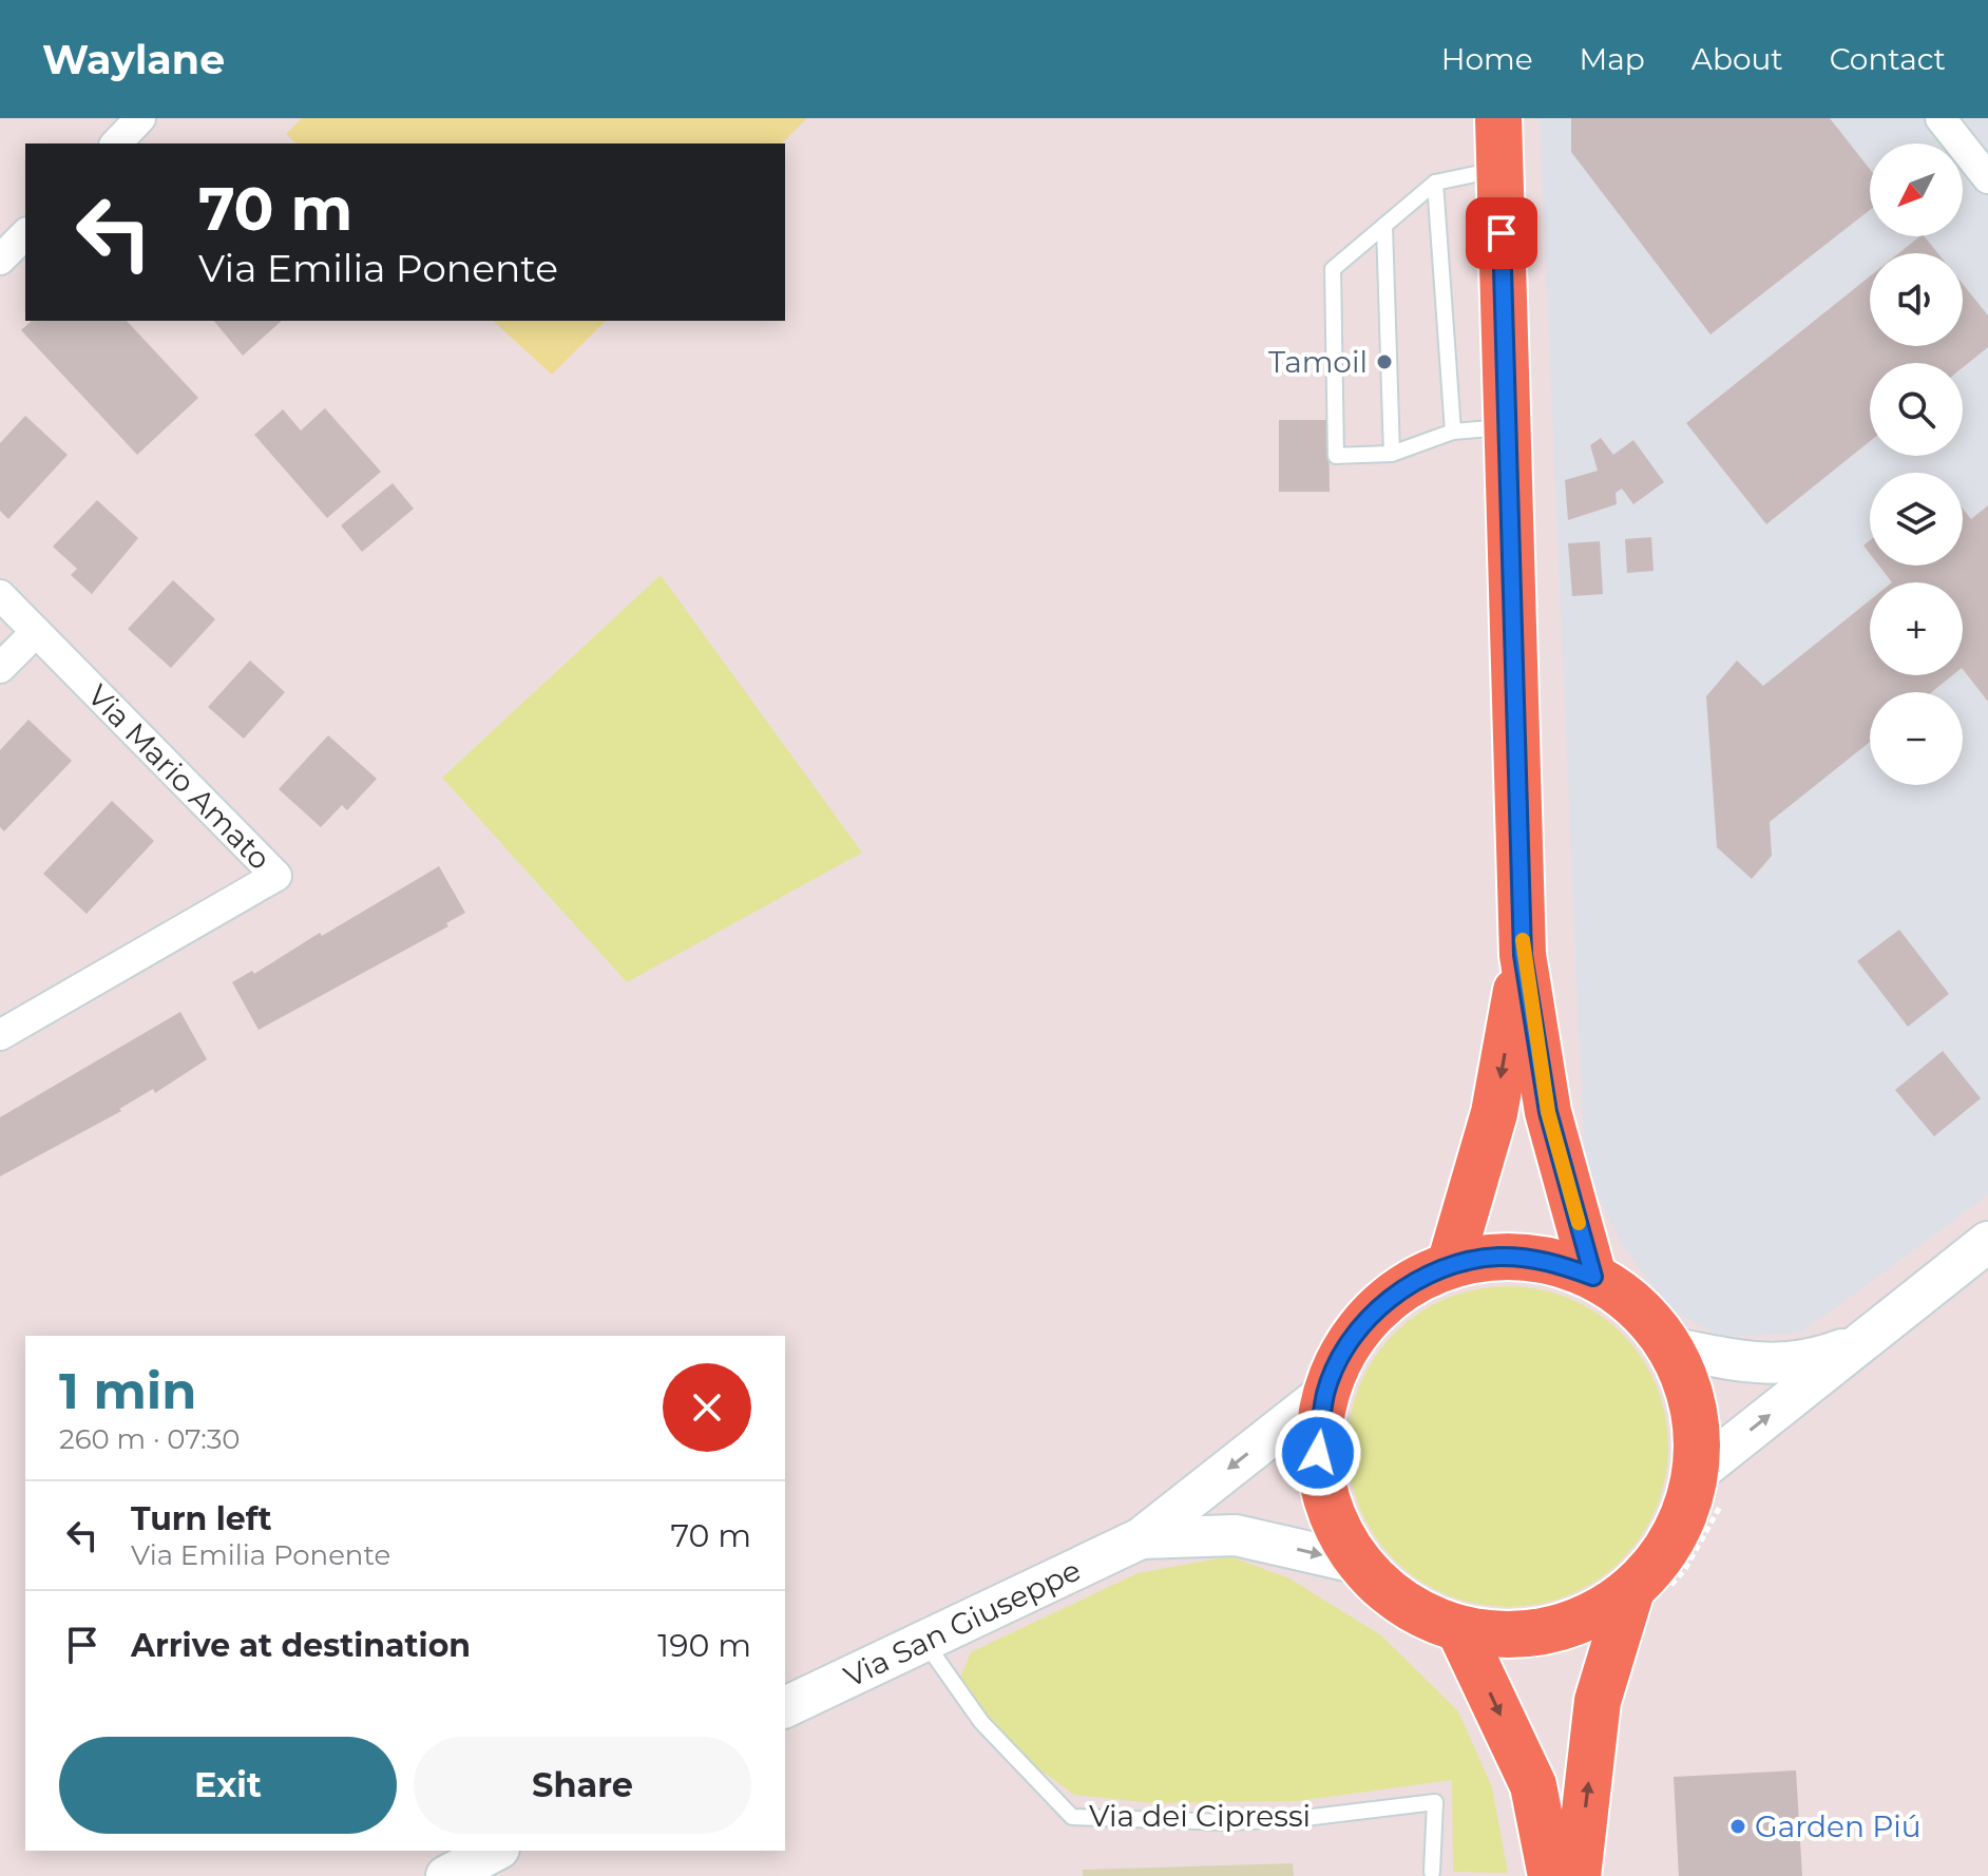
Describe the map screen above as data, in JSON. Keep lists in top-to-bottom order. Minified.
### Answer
{"streets":{"main road":["Via San Giuseppe"],"street":["Via Mario Amato"],"lane":["Via dei Cipressi"]},"crossings":[["Via San Giuseppe","Via dei Cipressi"]],"places":["Tamoil","Garden Piú"],"north":"bottom left","page":{"header":"Waylane","nav":["Home","Map","About","Contact"],"map_buttons":["+","−"],"turn":["70 m","Via Emilia Ponente"],"heading":["1 min","260 m · 07:30"],"list":[{"name":"Turn left","note":"Via Emilia Ponente","value":"70 m"},{"name":"Arrive at destination","value":"190 m"}],"buttons":["Exit","Share"]}}
